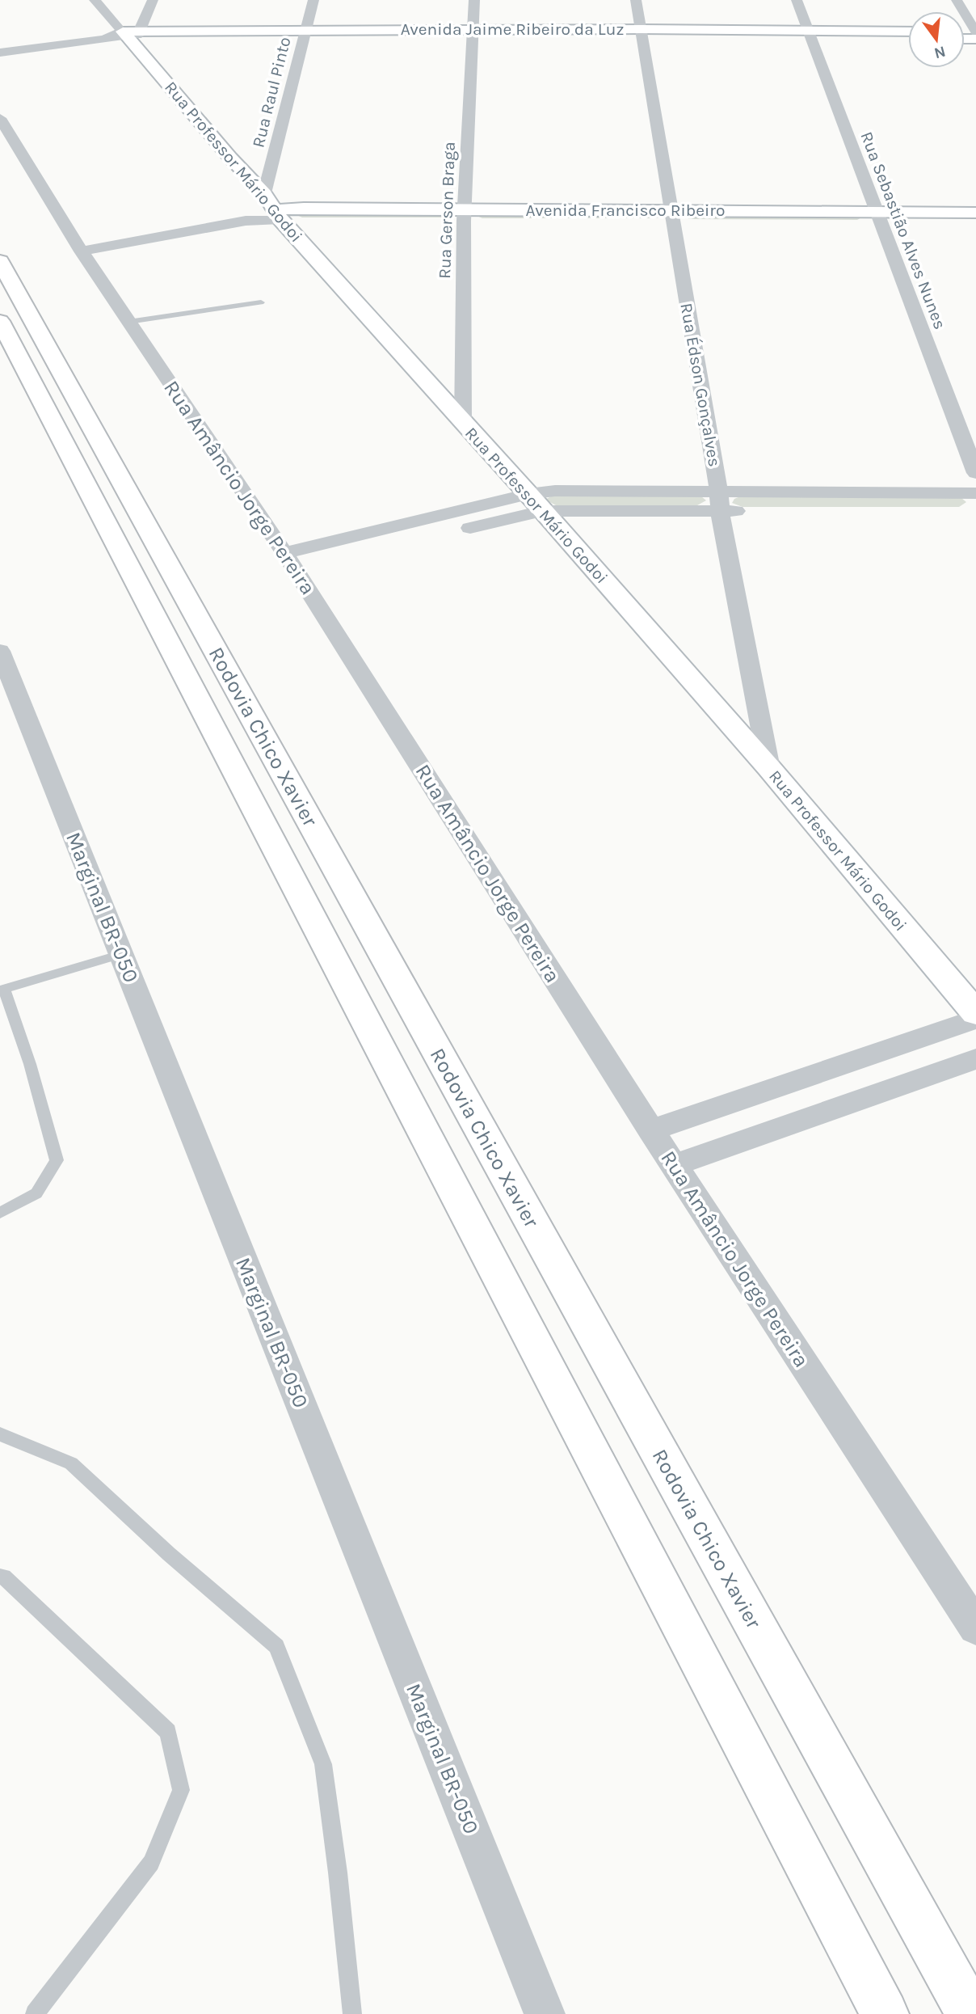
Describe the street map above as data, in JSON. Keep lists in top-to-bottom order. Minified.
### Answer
{"streets":{"main road":["Avenida Jaime Ribeiro da Luz","Rua Professor Mário Godoi","Avenida Francisco Ribeiro","Rodovia Chico Xavier"],"street":["Rua Raul Pinto","Rua Gerson Braga","Rua Sebastião Alves Nunes","Rua Édson Gonçalves","Rua Amâncio Jorge Pereira","Marginal BR-050"]},"crossings":[["Avenida Jaime Ribeiro da Luz","Rua Raul Pinto"],["Avenida Jaime Ribeiro da Luz","Rua Professor Mário Godoi"],["Avenida Jaime Ribeiro da Luz","Rua Gerson Braga"],["Avenida Jaime Ribeiro da Luz","Rua Sebastião Alves Nunes"],["Avenida Jaime Ribeiro da Luz","Rua Édson Gonçalves"],["Rua Raul Pinto","Rua Professor Mário Godoi"],["Rua Professor Mário Godoi","Rua Gerson Braga"],["Rua Professor Mário Godoi","Avenida Francisco Ribeiro"],["Rua Professor Mário Godoi","Rua Édson Gonçalves"],["Rua Gerson Braga","Avenida Francisco Ribeiro"],["Avenida Francisco Ribeiro","Rua Sebastião Alves Nunes"],["Avenida Francisco Ribeiro","Rua Édson Gonçalves"]],"north":"bottom"}
